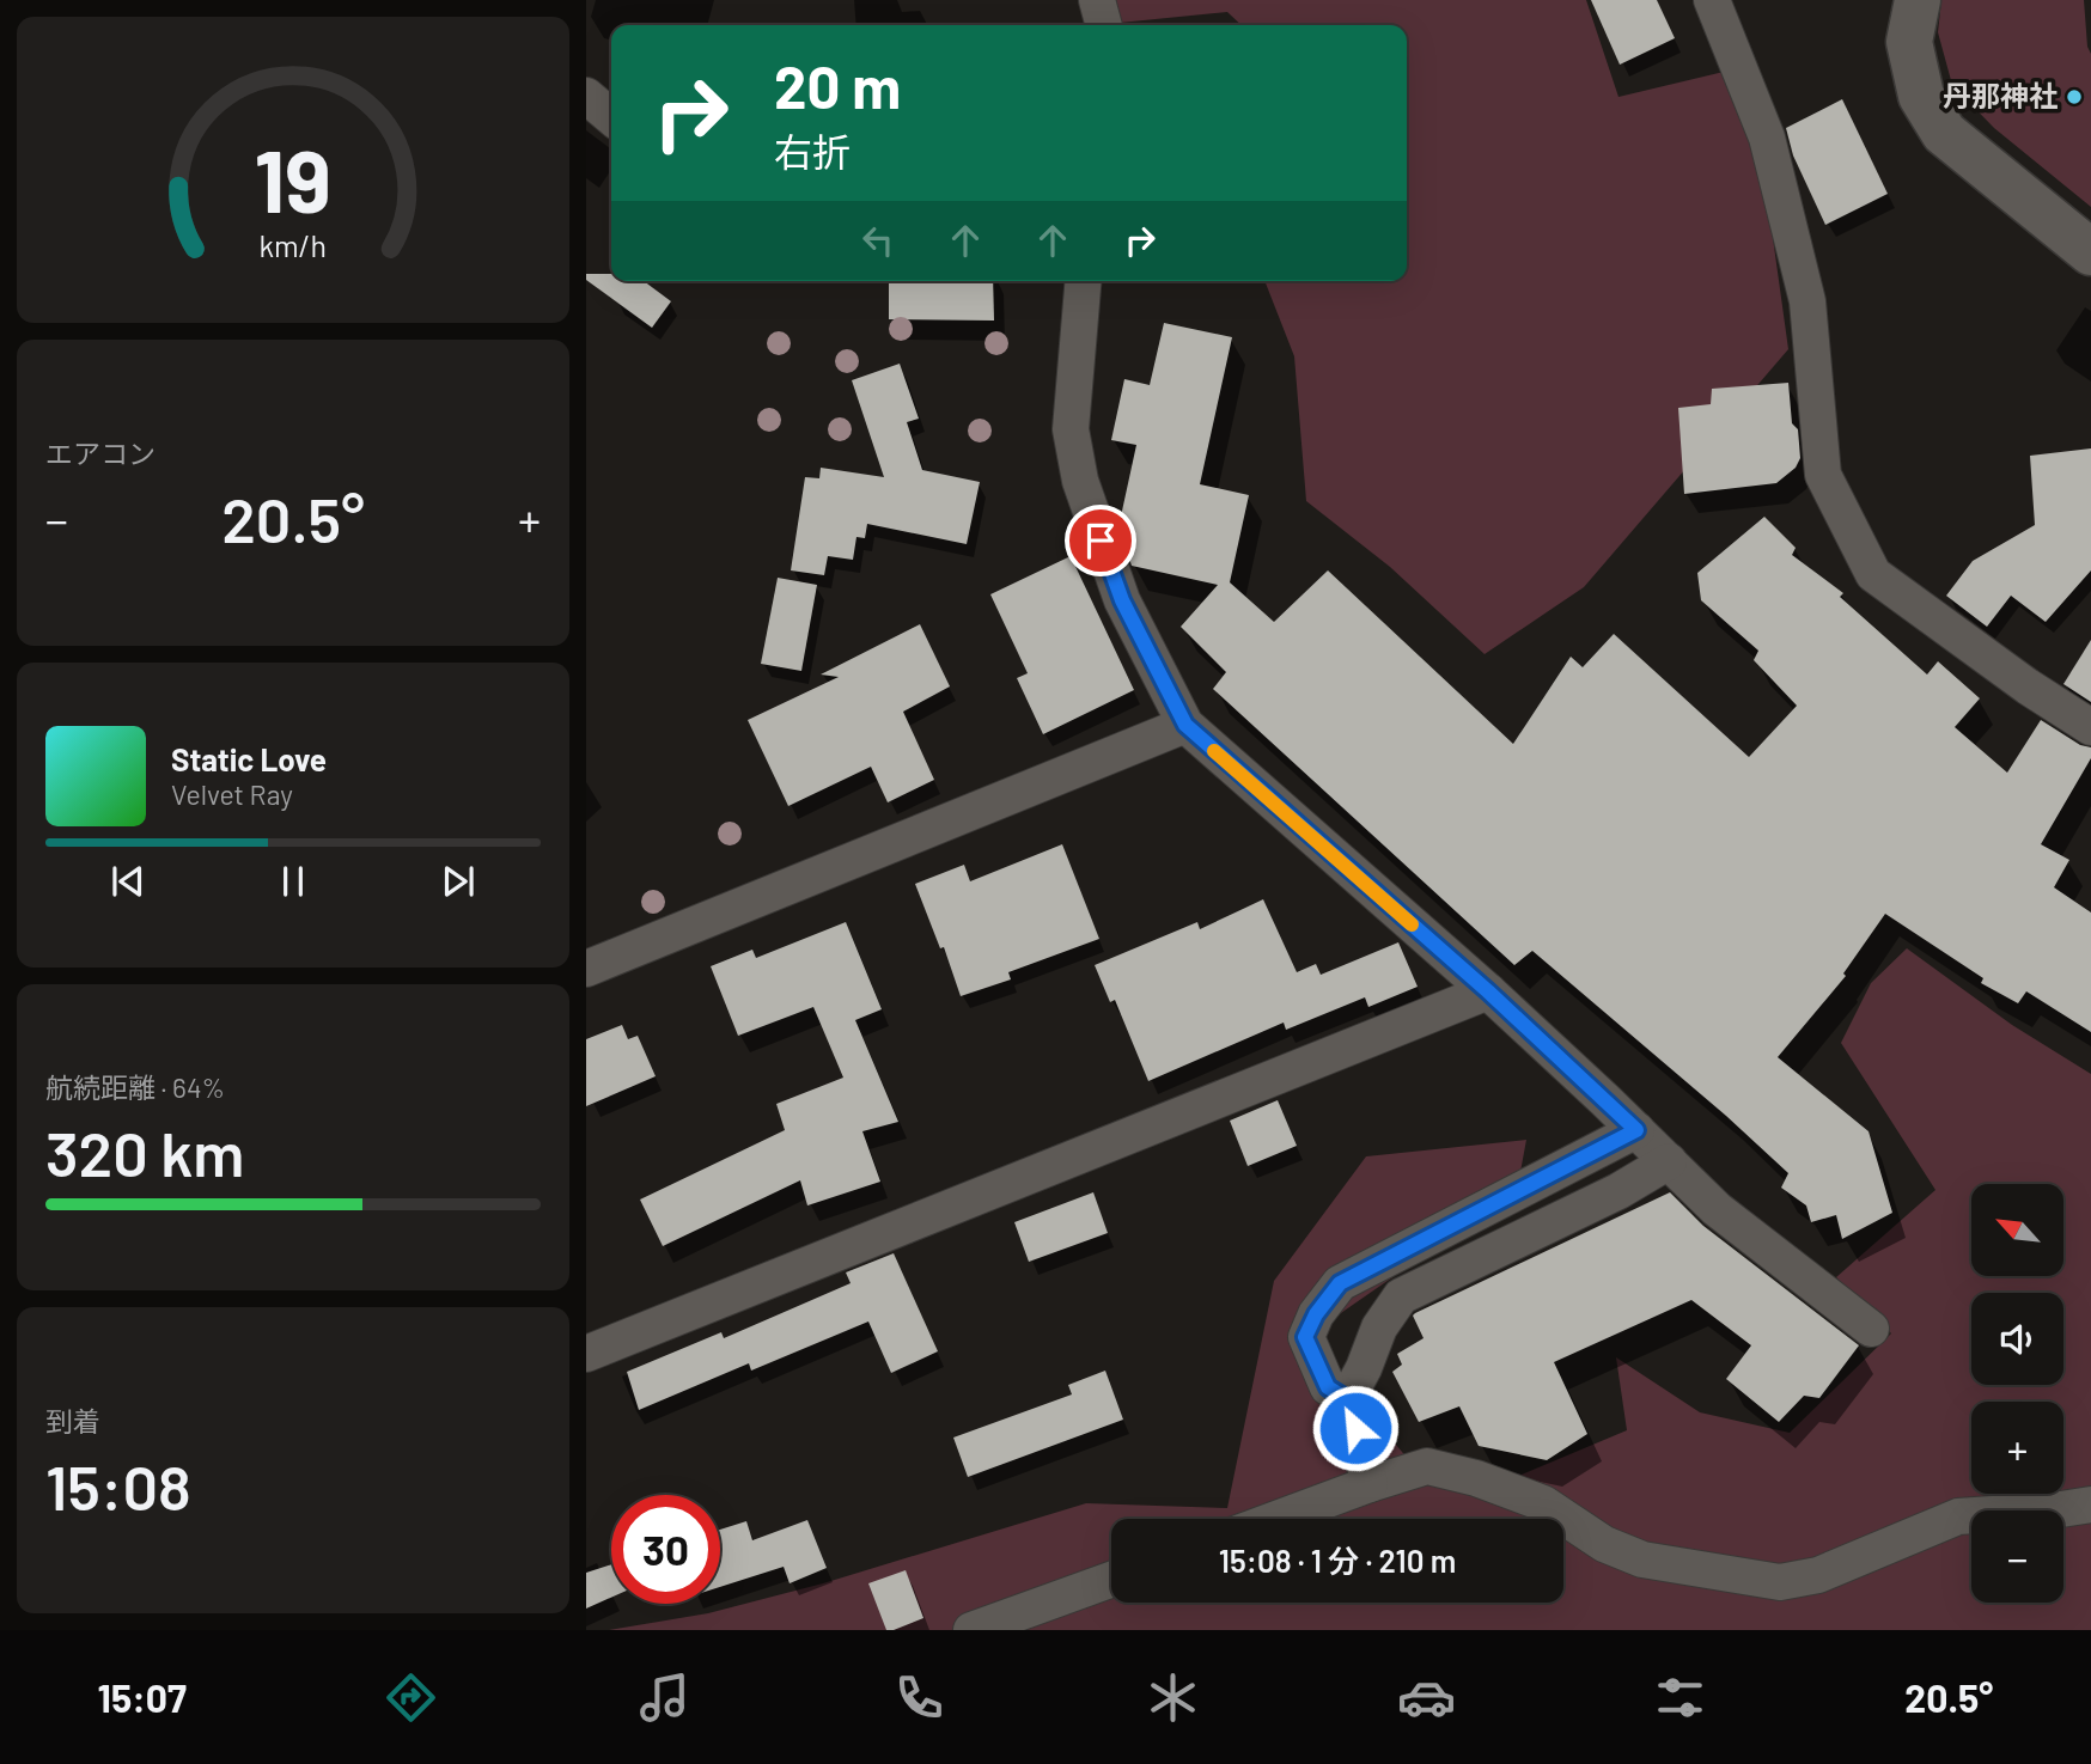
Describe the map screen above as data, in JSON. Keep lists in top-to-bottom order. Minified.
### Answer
{"places":["丹那神社"],"north":"top left","page":{"turn":["20 m","右折"],"tile":["エアコン",["航続距離 · 64%","320 km"],["到着","15:08"]],"heat":["−","20.5°","+"],"song":["Static Love","Velvet Ray"],"map_buttons":["+","−"],"limit":"30","trip":"15:08 · 1 分 · 210 m","tabs":["15:07","20.5°"],"gauge":["19","km/h"]}}
